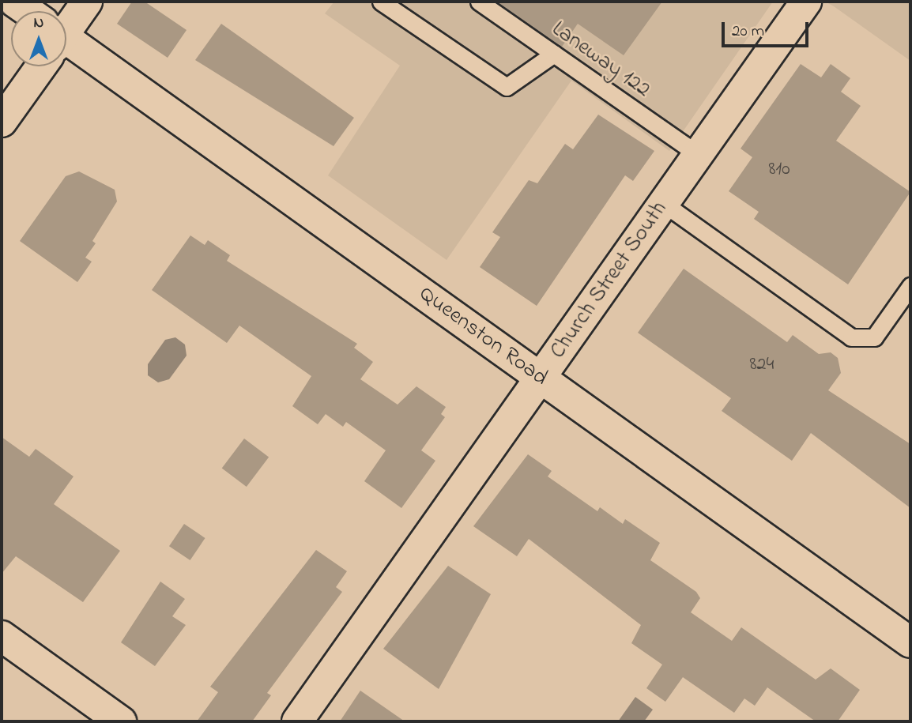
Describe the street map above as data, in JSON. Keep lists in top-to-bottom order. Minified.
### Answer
{"streets":{"street":["Church Street South","Queenston Road"],"lane":["Laneway 122"]},"crossings":[["Laneway 122","Church Street South"],["Church Street South","Queenston Road"]],"house_numbers":["810","824"],"scale_bar":"20 m","north":"top"}
